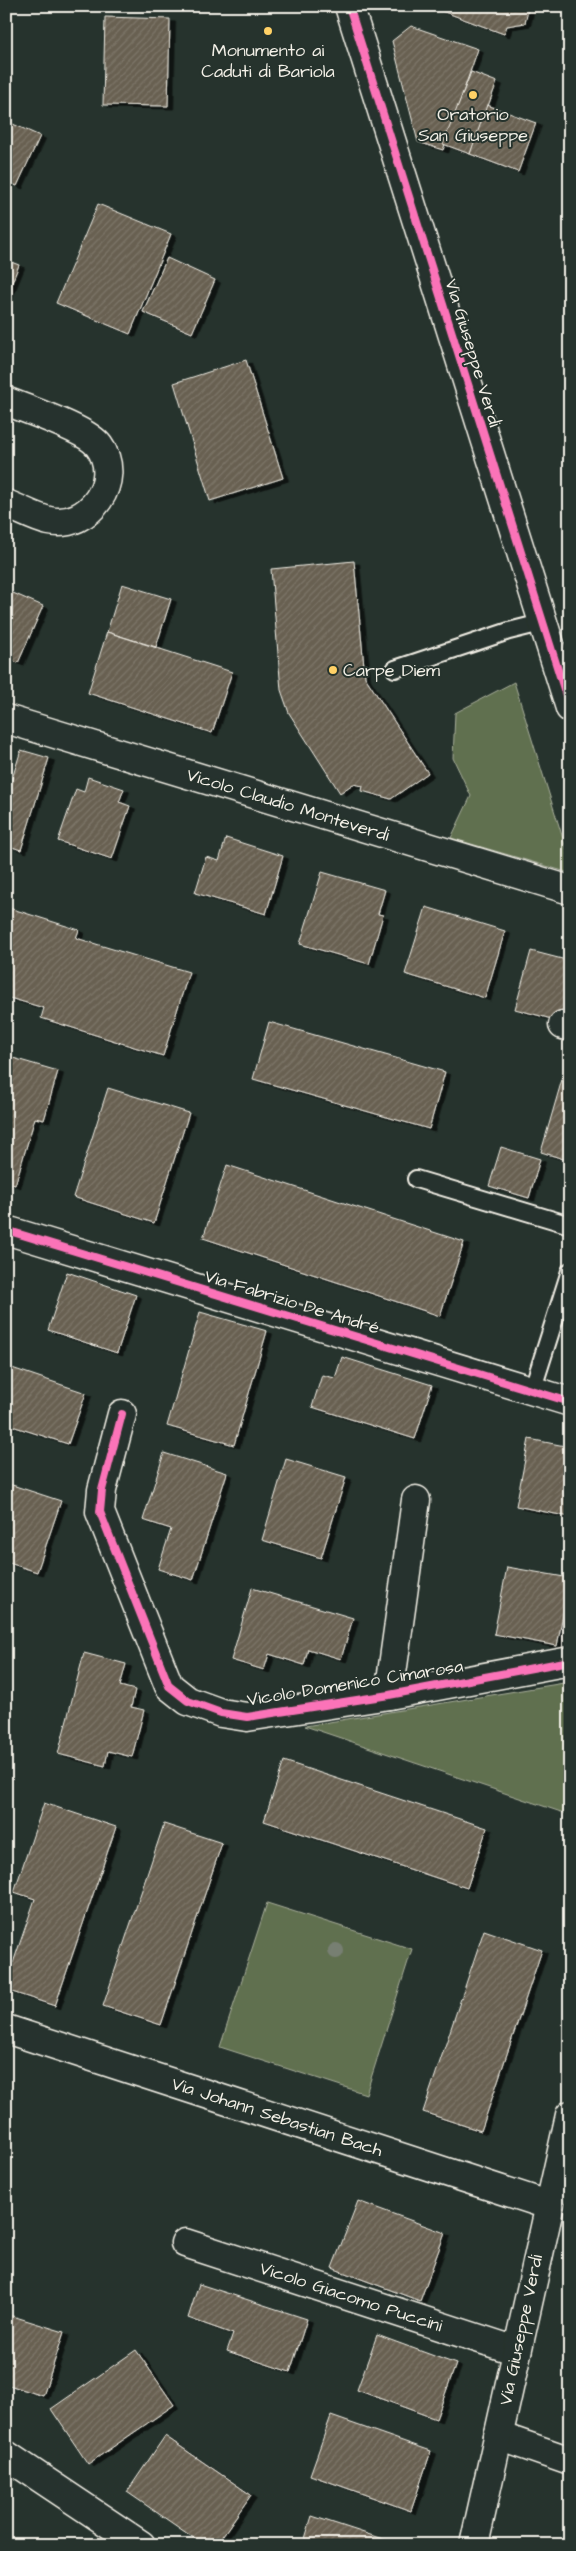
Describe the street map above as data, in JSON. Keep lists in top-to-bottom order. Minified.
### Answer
{"streets":{"street":["Via Giuseppe Verdi","Vicolo Claudio Monteverdi","Via Fabrizio De André","Vicolo Domenico Cimarosa","Via Johann Sebastian Bach","Vicolo Giacomo Puccini"]},"crossings":[["Via Giuseppe Verdi","Via Johann Sebastian Bach"],["Via Giuseppe Verdi","Vicolo Giacomo Puccini"]],"places":["Monumento ai Caduti di Bariola","Oratorio San Giuseppe","Carpe Diem"]}
